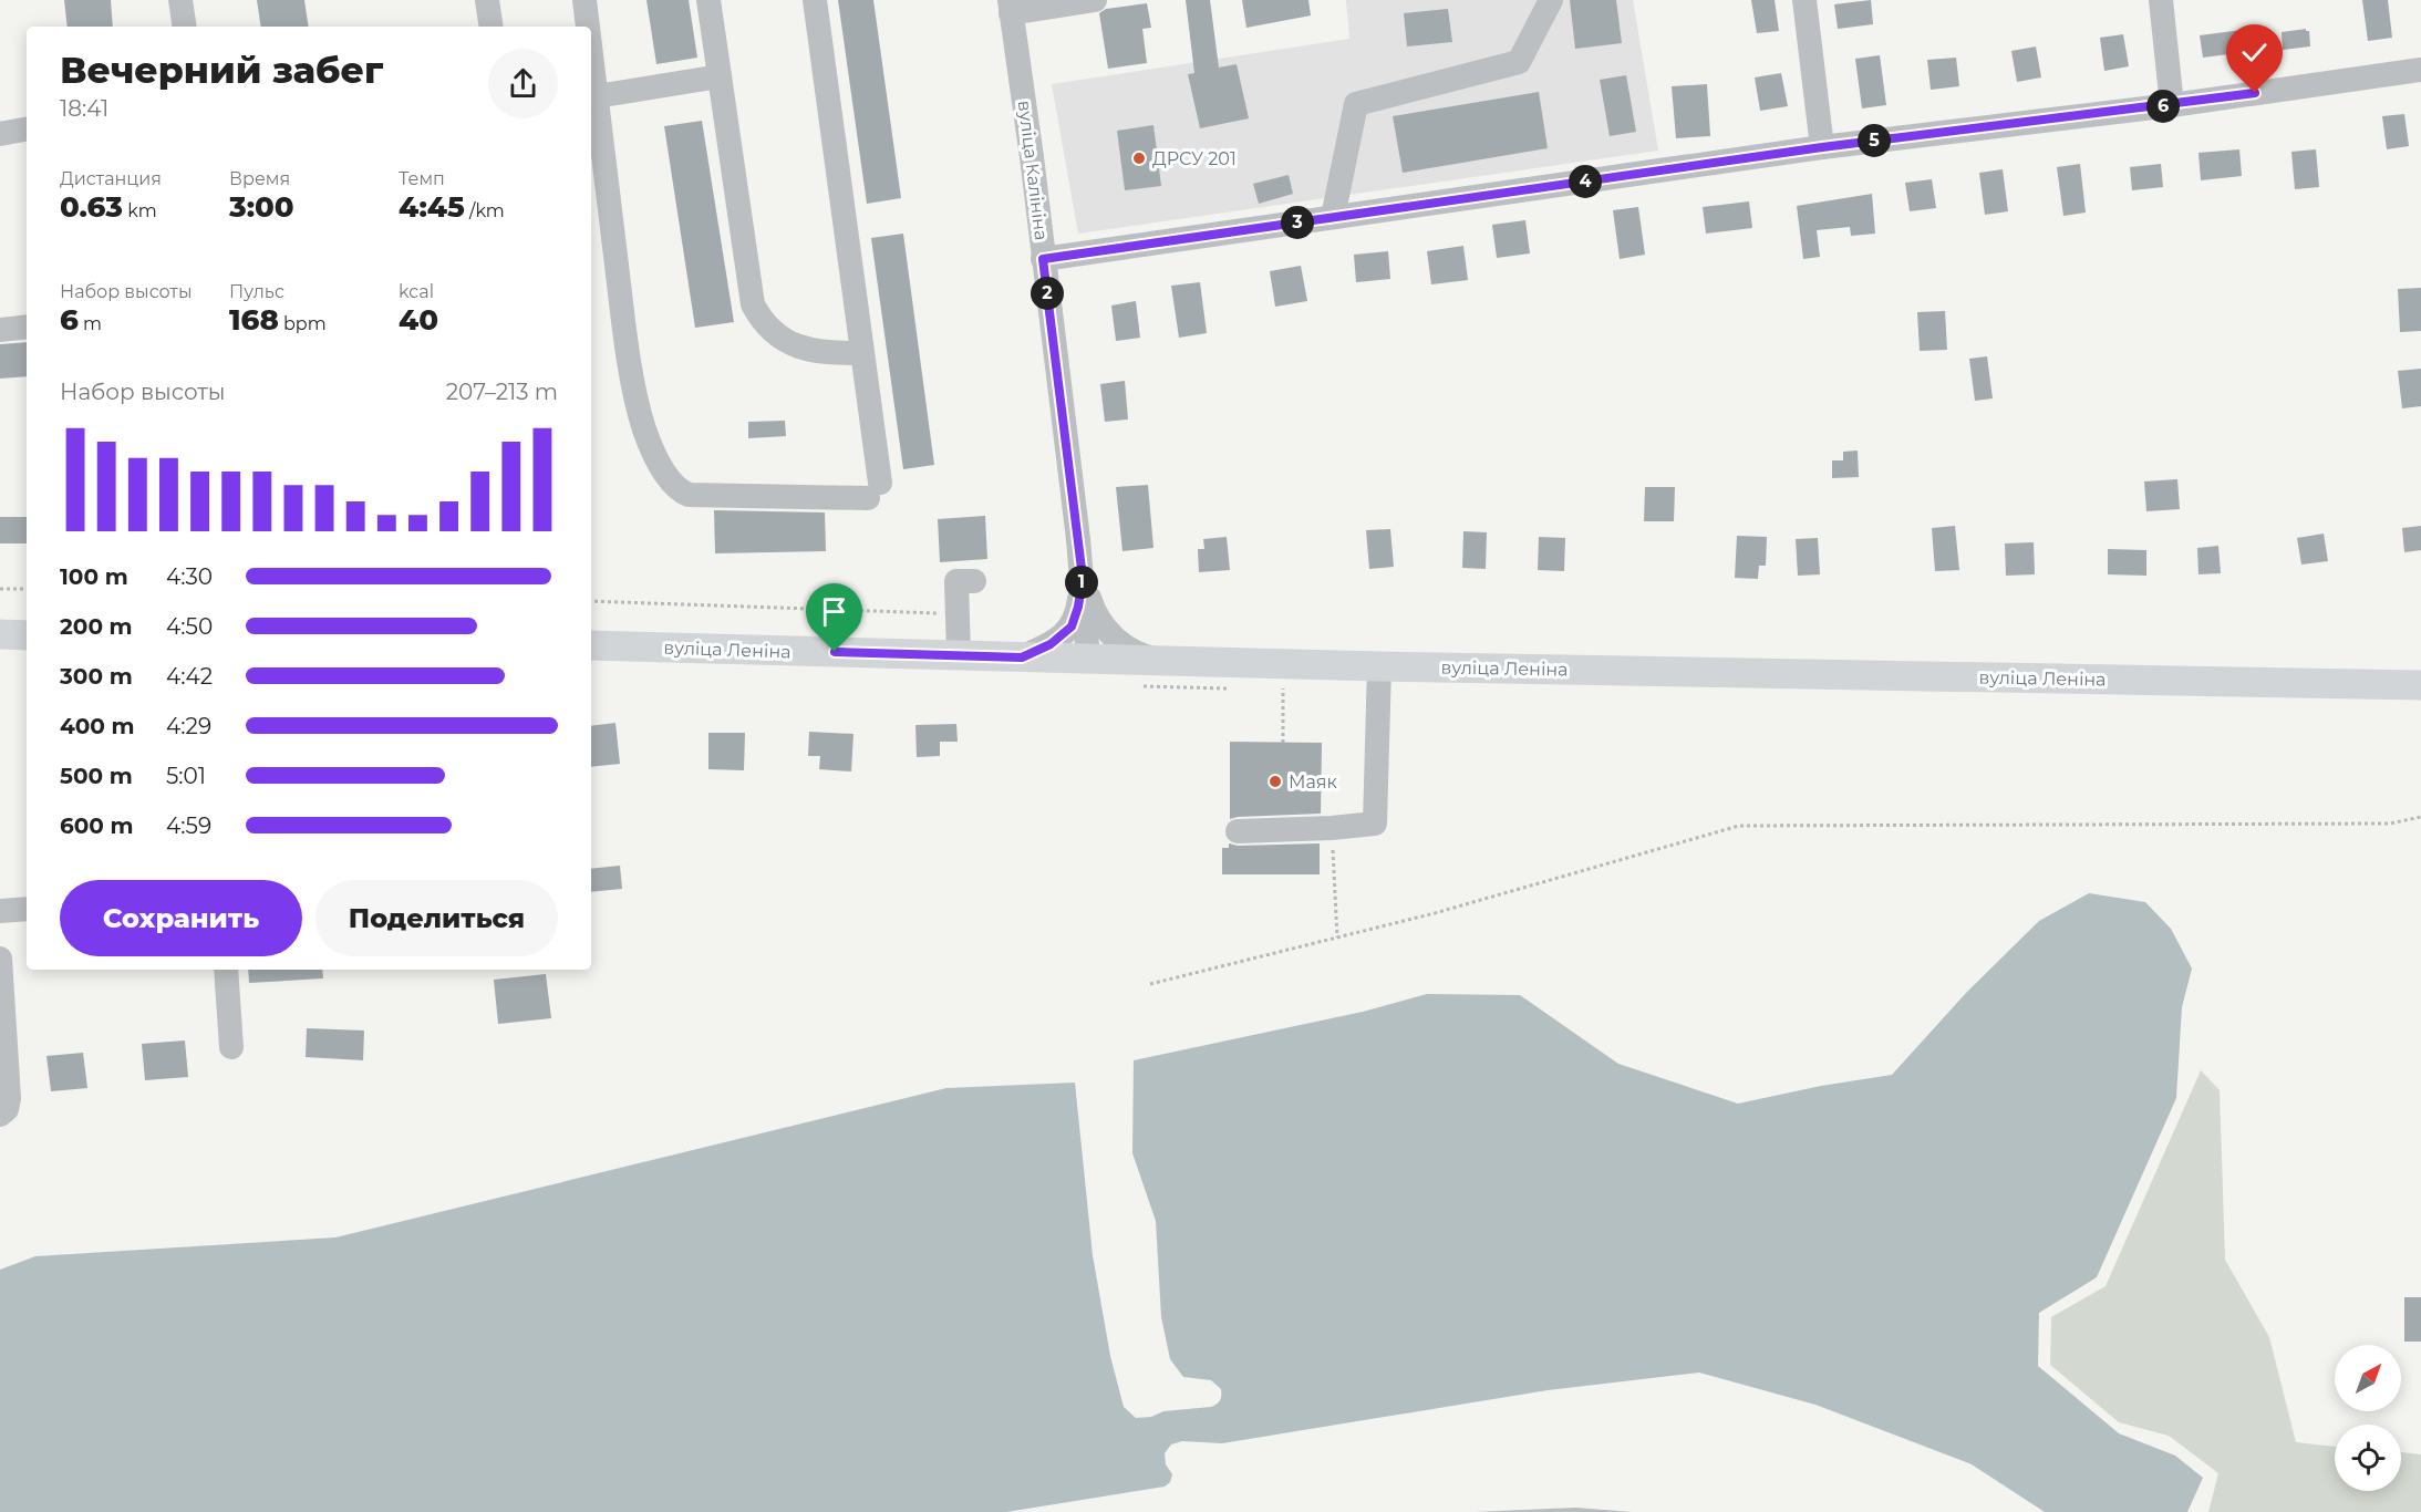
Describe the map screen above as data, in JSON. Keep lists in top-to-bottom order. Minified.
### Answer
{"streets":{"main road":["вуліца Леніна"],"street":["вуліца Калініна"]},"crossings":[["вуліца Калініна","вуліца Леніна"]],"places":["ДРСУ 201","Маяк"],"north":"top right","page":{"heading":["Вечерний забег","18:41"],"pins":["6","5","4","3","2","1"],"stats":[["Дистанция","0.63 km"],["Время","3:00"],["Темп","4:45 /km"],["Набор высоты","6 m"],["Пульс","168 bpm"],["kcal","40"]],"chart":["Набор высоты","207–213 m"],"list":[{"name":"100 m","note":"4:30"},{"name":"200 m","note":"4:50"},{"name":"300 m","note":"4:42"},{"name":"400 m","note":"4:29"},{"name":"500 m","note":"5:01"},{"name":"600 m","note":"4:59"}],"buttons":["Сохранить","Поделиться"]}}
